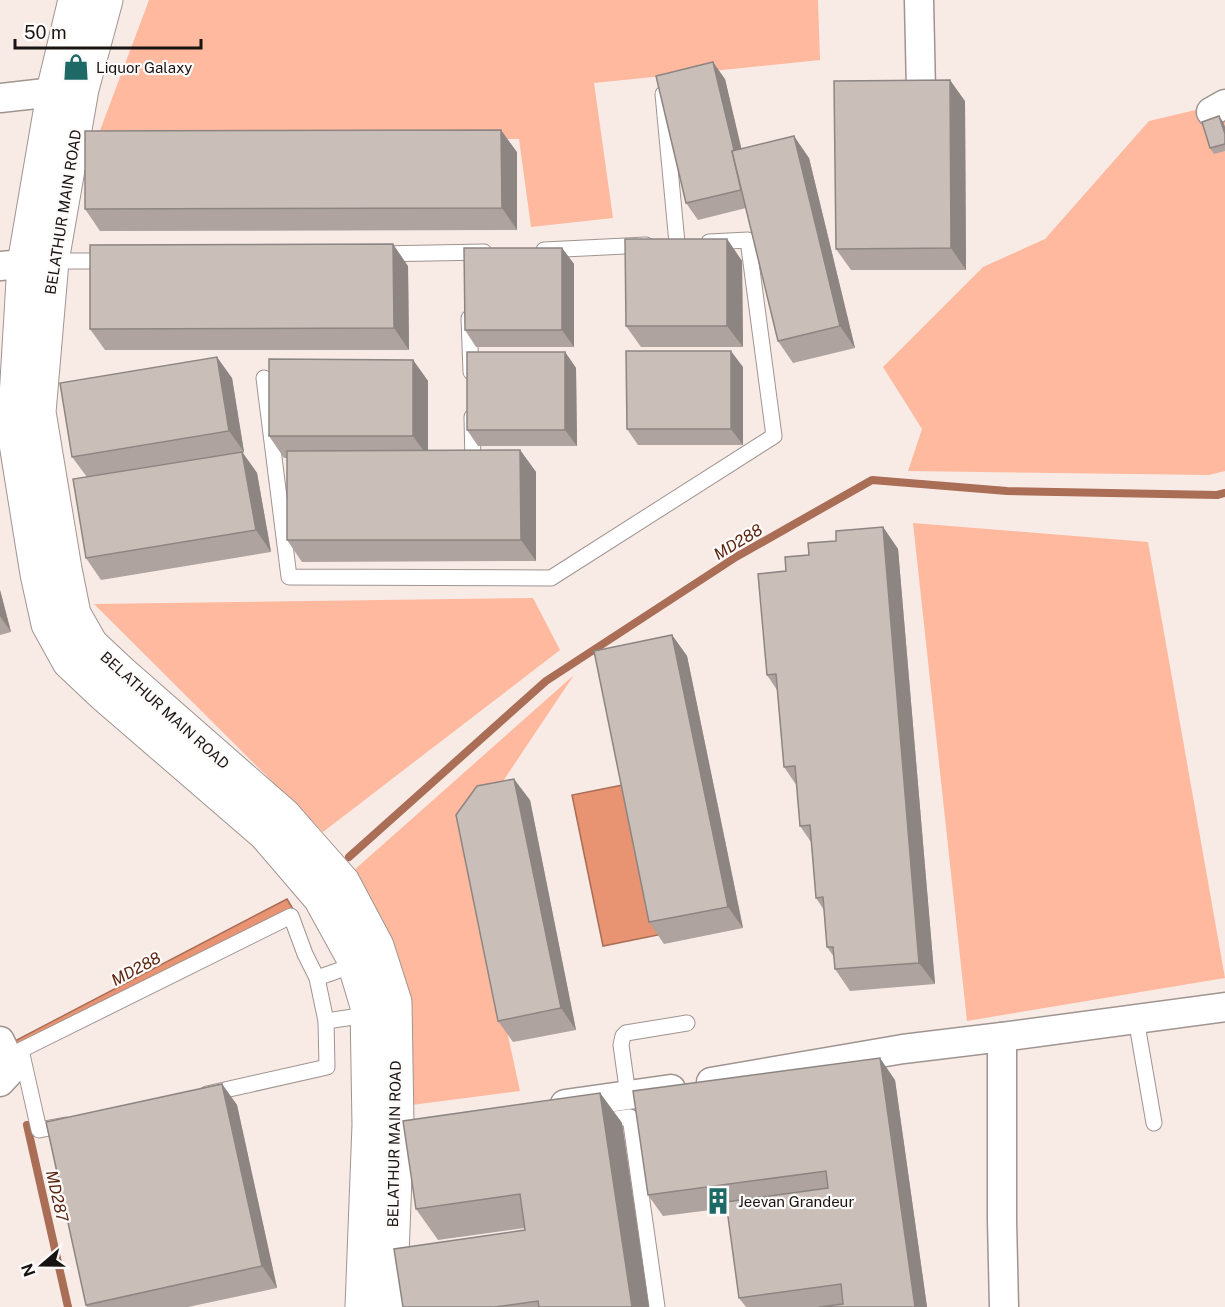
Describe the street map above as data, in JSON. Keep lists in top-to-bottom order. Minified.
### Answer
{"streets":{"street":["BELATHUR MAIN ROAD"]},"water":["MD288","MD287"],"places":{"shop":["Liquor Galaxy"],"building":["Jeevan Grandeur"]},"scale_bar":"50 m","north":"left"}
